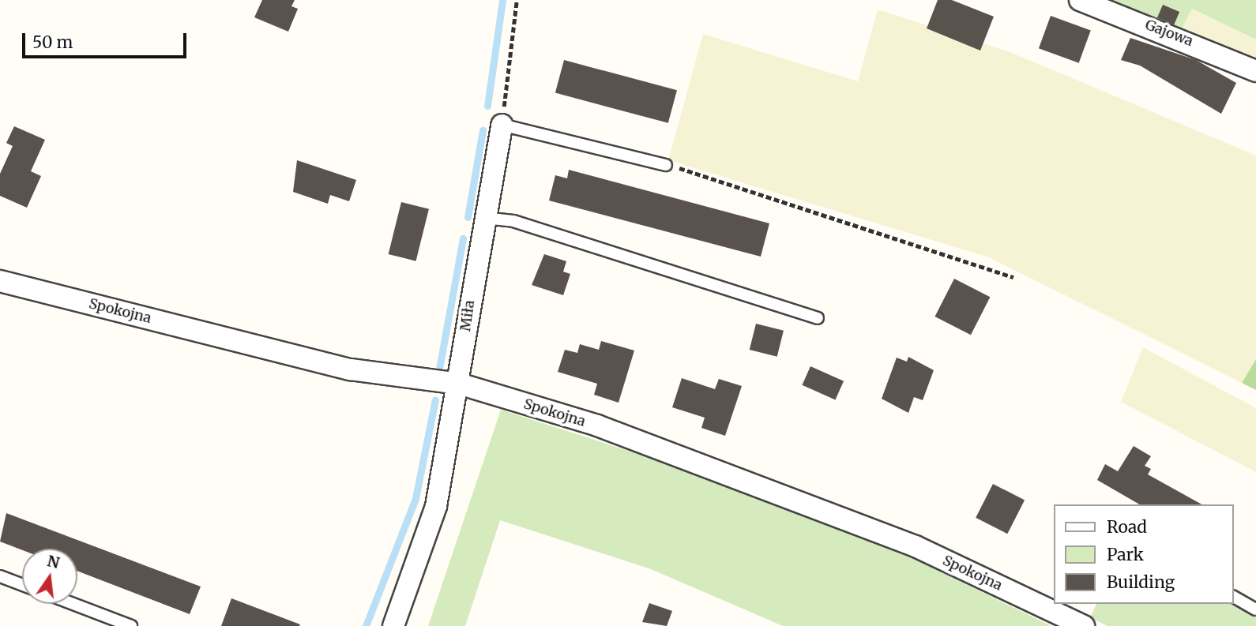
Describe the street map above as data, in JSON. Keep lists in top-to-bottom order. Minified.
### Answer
{"streets":{"street":["Gajowa","Spokojna","Miła"]},"crossings":[["Spokojna","Miła"]],"legend":["Road","Park","Building"],"scale_bar":"50 m","north":"top"}
